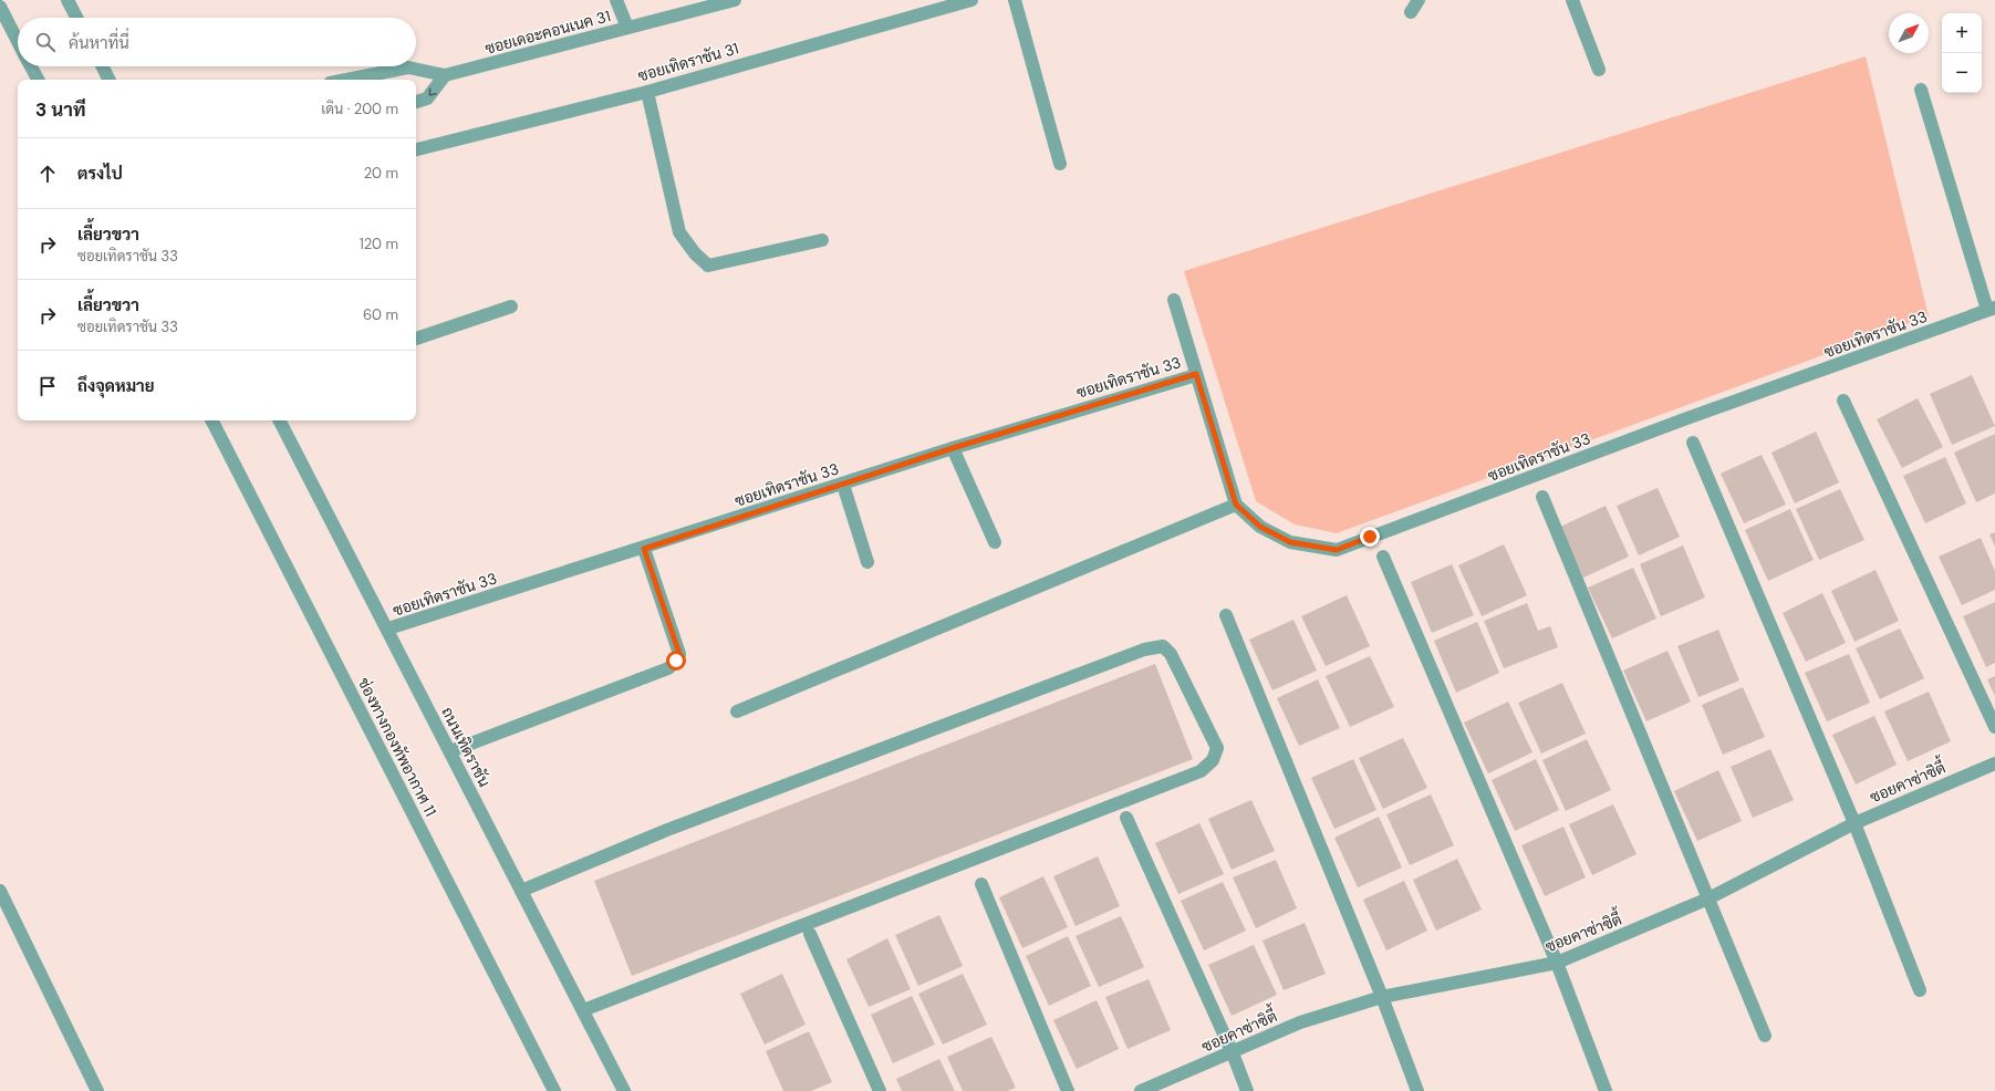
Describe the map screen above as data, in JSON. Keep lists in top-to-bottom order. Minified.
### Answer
{"streets":{"street":["ซอยเดอะคอนเนค 31","ซอยเทิดราชัน 31","ซอยเทิดราชัน 33","ช่องทางกองทัพอากาศ 11","ถนนเทิดราชัน","ซอยคาซ่าซิตี้"]},"crossings":[["ซอยเทิดราชัน 33","ถนนเทิดราชัน"]],"north":"top right","page":{"map_buttons":["+","−"],"search":"ค้นหาที่นี่","heading":["3 นาที","เดิน · 200 m"],"list":[["ตรงไป","20 m"],["เลี้ยวขวา","ซอยเทิดราชัน 33","120 m"],["เลี้ยวขวา","ซอยเทิดราชัน 33","60 m"],"ถึงจุดหมาย"]}}
